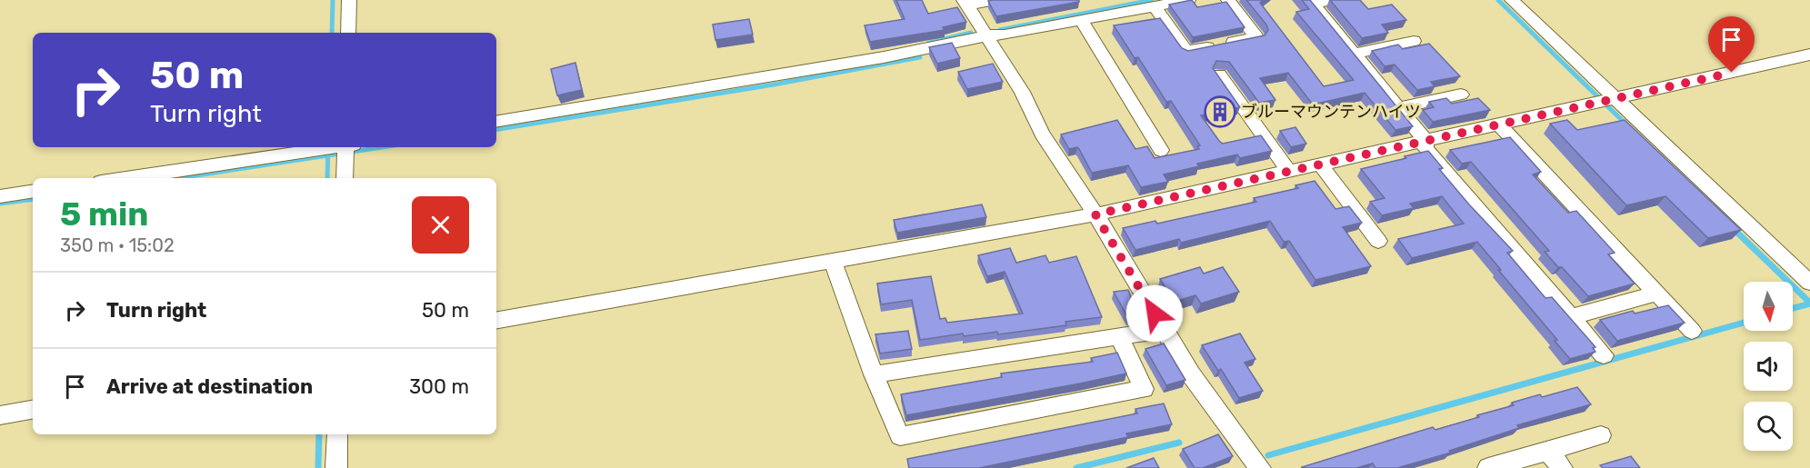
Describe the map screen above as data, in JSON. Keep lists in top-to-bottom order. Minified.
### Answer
{"places":{"building":["ブルーマウンテンハイツ"]},"north":"bottom","page":{"turn":["50 m","Turn right"],"heading":["5 min","350 m · 15:02"],"list":[{"name":"Turn right","value":"50 m"},{"name":"Arrive at destination","value":"300 m"}]}}
